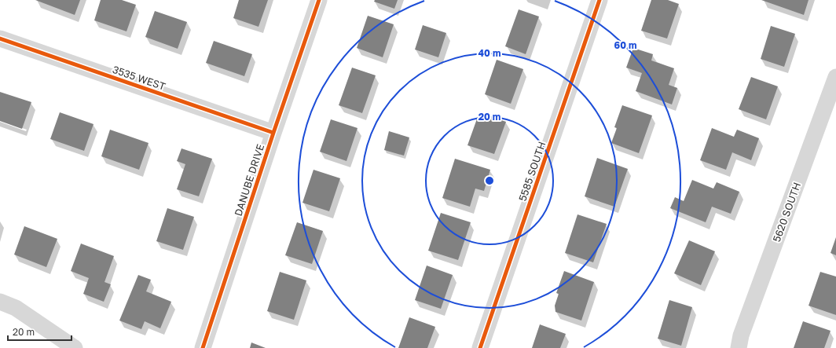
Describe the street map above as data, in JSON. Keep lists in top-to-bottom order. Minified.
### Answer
{"streets":{"street":["3535 WEST","5585 SOUTH","DANUBE DRIVE","5620 SOUTH"]},"crossings":[["3535 WEST","DANUBE DRIVE"]],"scale_bar":"20 m","rings":["60 m","40 m","20 m"]}
